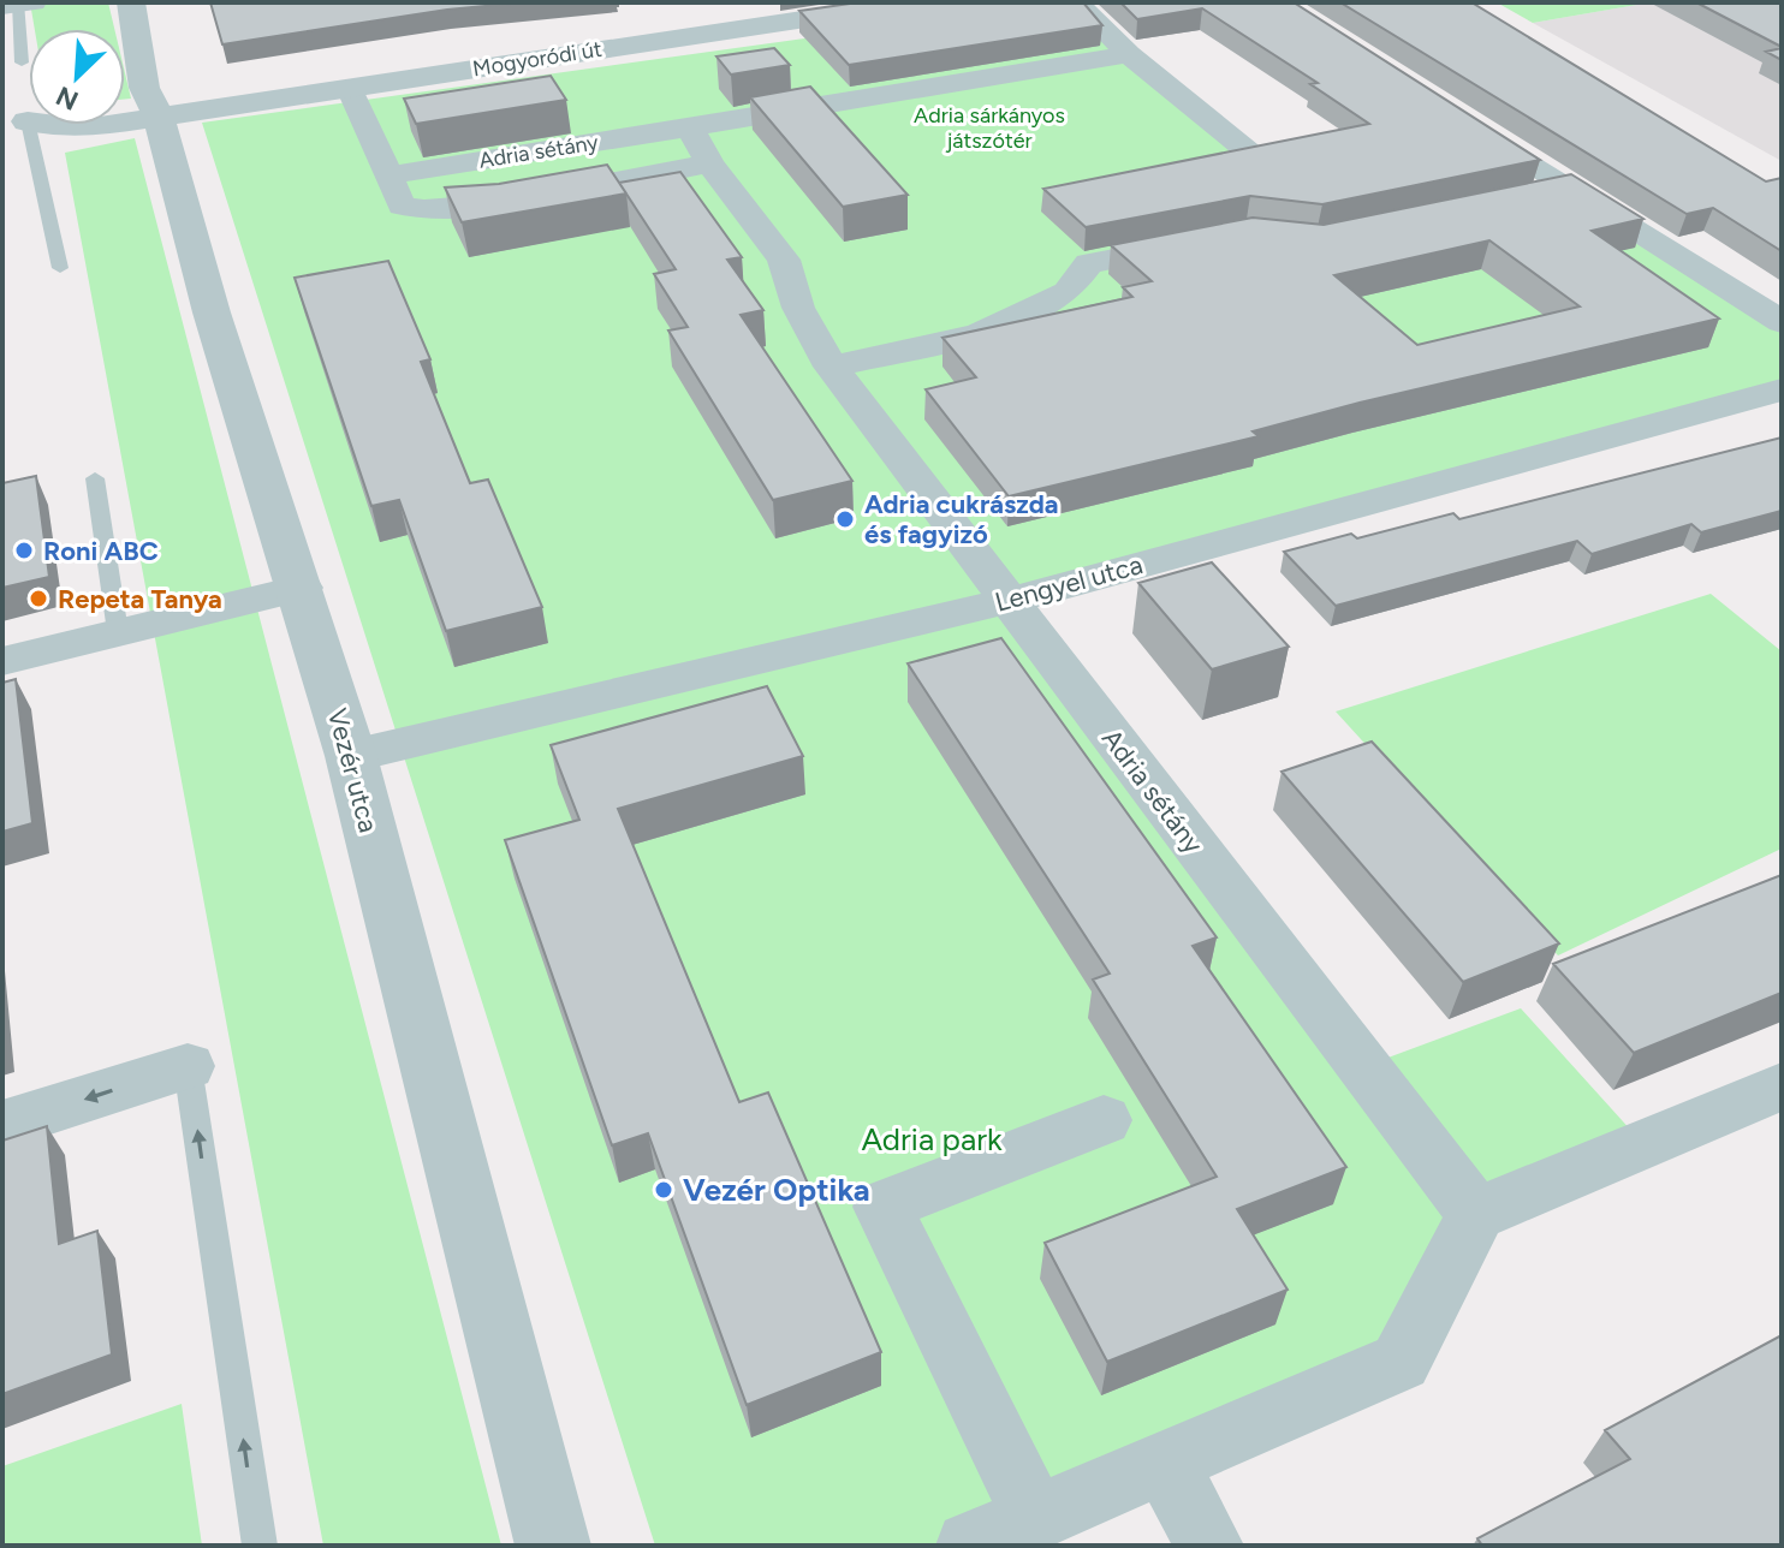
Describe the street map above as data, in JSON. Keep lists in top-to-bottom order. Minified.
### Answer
{"streets":{"street":["Mogyoródi út","Adria sétány","Lengyel utca","Vezér utca"]},"crossings":[["Mogyoródi út","Adria sétány"],["Mogyoródi út","Vezér utca"],["Adria sétány","Lengyel utca"],["Lengyel utca","Vezér utca"]],"parks":["Adria sárkányos játszótér","Adria park"],"places":["Adria cukrászda és fagyizó","Roni ABC","Repeta Tanya","Vezér Optika"],"north":"bottom left"}
